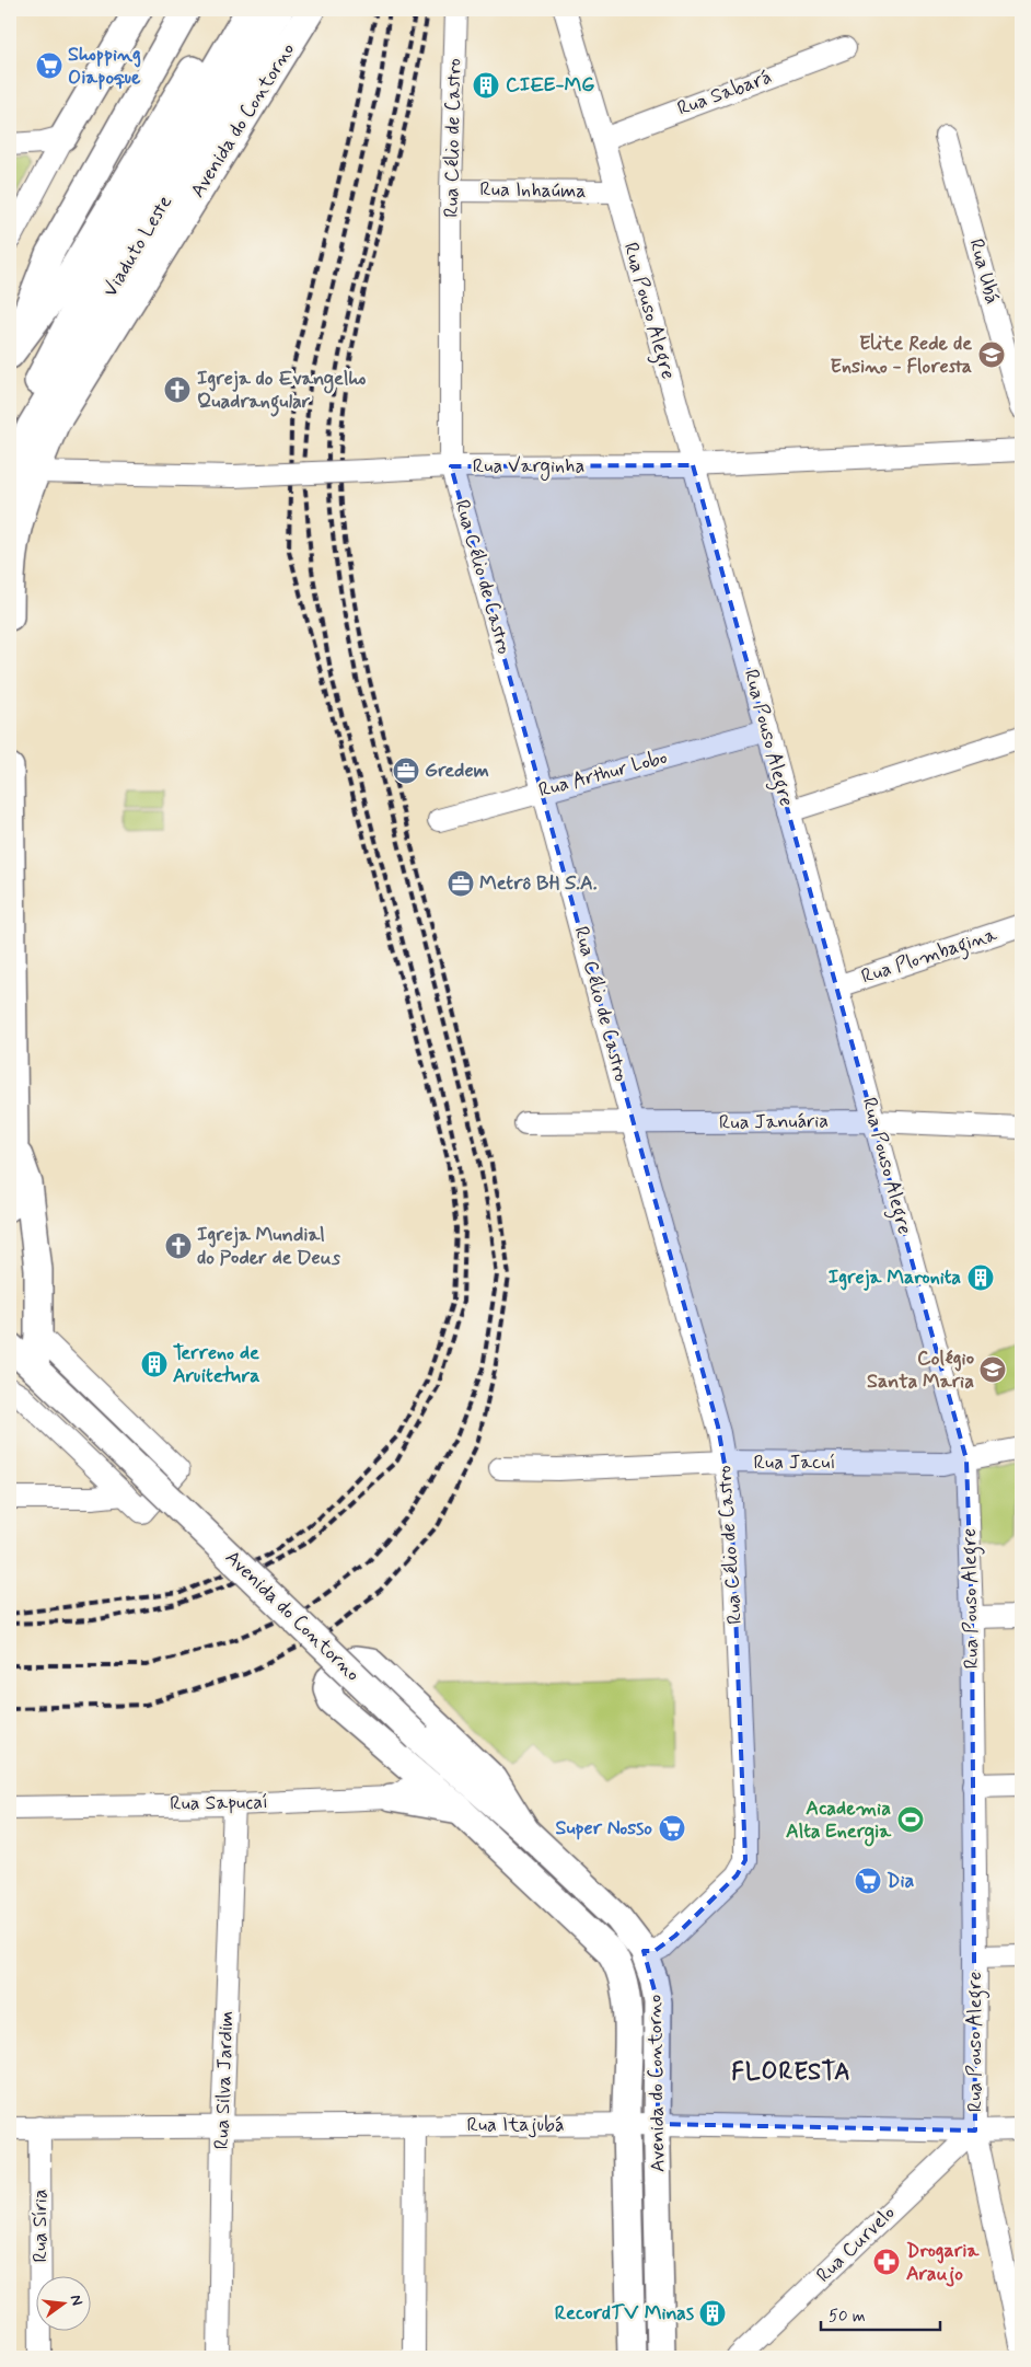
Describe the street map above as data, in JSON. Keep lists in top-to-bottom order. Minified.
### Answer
{"streets":{"main road":["Avenida do Contorno","Viaduto Leste"],"street":["Rua Sabará","Rua Célio de Castro","Rua Inhaúma","Rua Ubá","Rua Pouso Alegre","Rua Varginha","Rua Arthur Lobo","Rua Plombagina","Rua Januária","Rua Jacuí","Rua Sapucaí","Rua Silva Jardim","Rua Itajubá","Rua Síria","Rua Curvelo"]},"crossings":[["Rua Sabará","Rua Pouso Alegre"],["Avenida do Contorno","Rua Célio de Castro"],["Avenida do Contorno","Rua Varginha"],["Avenida do Contorno","Rua Itajubá"],["Rua Célio de Castro","Rua Inhaúma"],["Rua Célio de Castro","Rua Varginha"],["Rua Célio de Castro","Rua Arthur Lobo"],["Rua Célio de Castro","Rua Januária"],["Rua Célio de Castro","Rua Jacuí"],["Rua Inhaúma","Rua Pouso Alegre"],["Rua Pouso Alegre","Rua Varginha"],["Rua Pouso Alegre","Rua Arthur Lobo"],["Rua Pouso Alegre","Rua Plombagina"],["Rua Pouso Alegre","Rua Januária"],["Rua Pouso Alegre","Rua Jacuí"],["Rua Pouso Alegre","Rua Itajubá"],["Rua Pouso Alegre","Rua Curvelo"],["Rua Sapucaí","Rua Silva Jardim"],["Rua Silva Jardim","Rua Itajubá"],["Rua Itajubá","Rua Síria"],["Rua Itajubá","Rua Curvelo"]],"districts":["FLORESTA"],"places":{"supermarket":["Shopping Oiapoque","Super Nosso","Dia"],"building":["CIEE-MG","Igreja Maronita","Terreno de Aruitetura","RecordTV Minas"],"school or university":["Elite Rede de Ensino - Floresta","Colégio Santa Maria"],"church":["Igreja do Evangelho Quadrangular","Igreja Mundial do Poder de Deus"],"office":["Gredem","Metrô BH S.A."],"sports":["Academia Alta Energia"],"pharmacy":["Drogaria Araujo"]},"scale_bar":"50 m","north":"right"}
